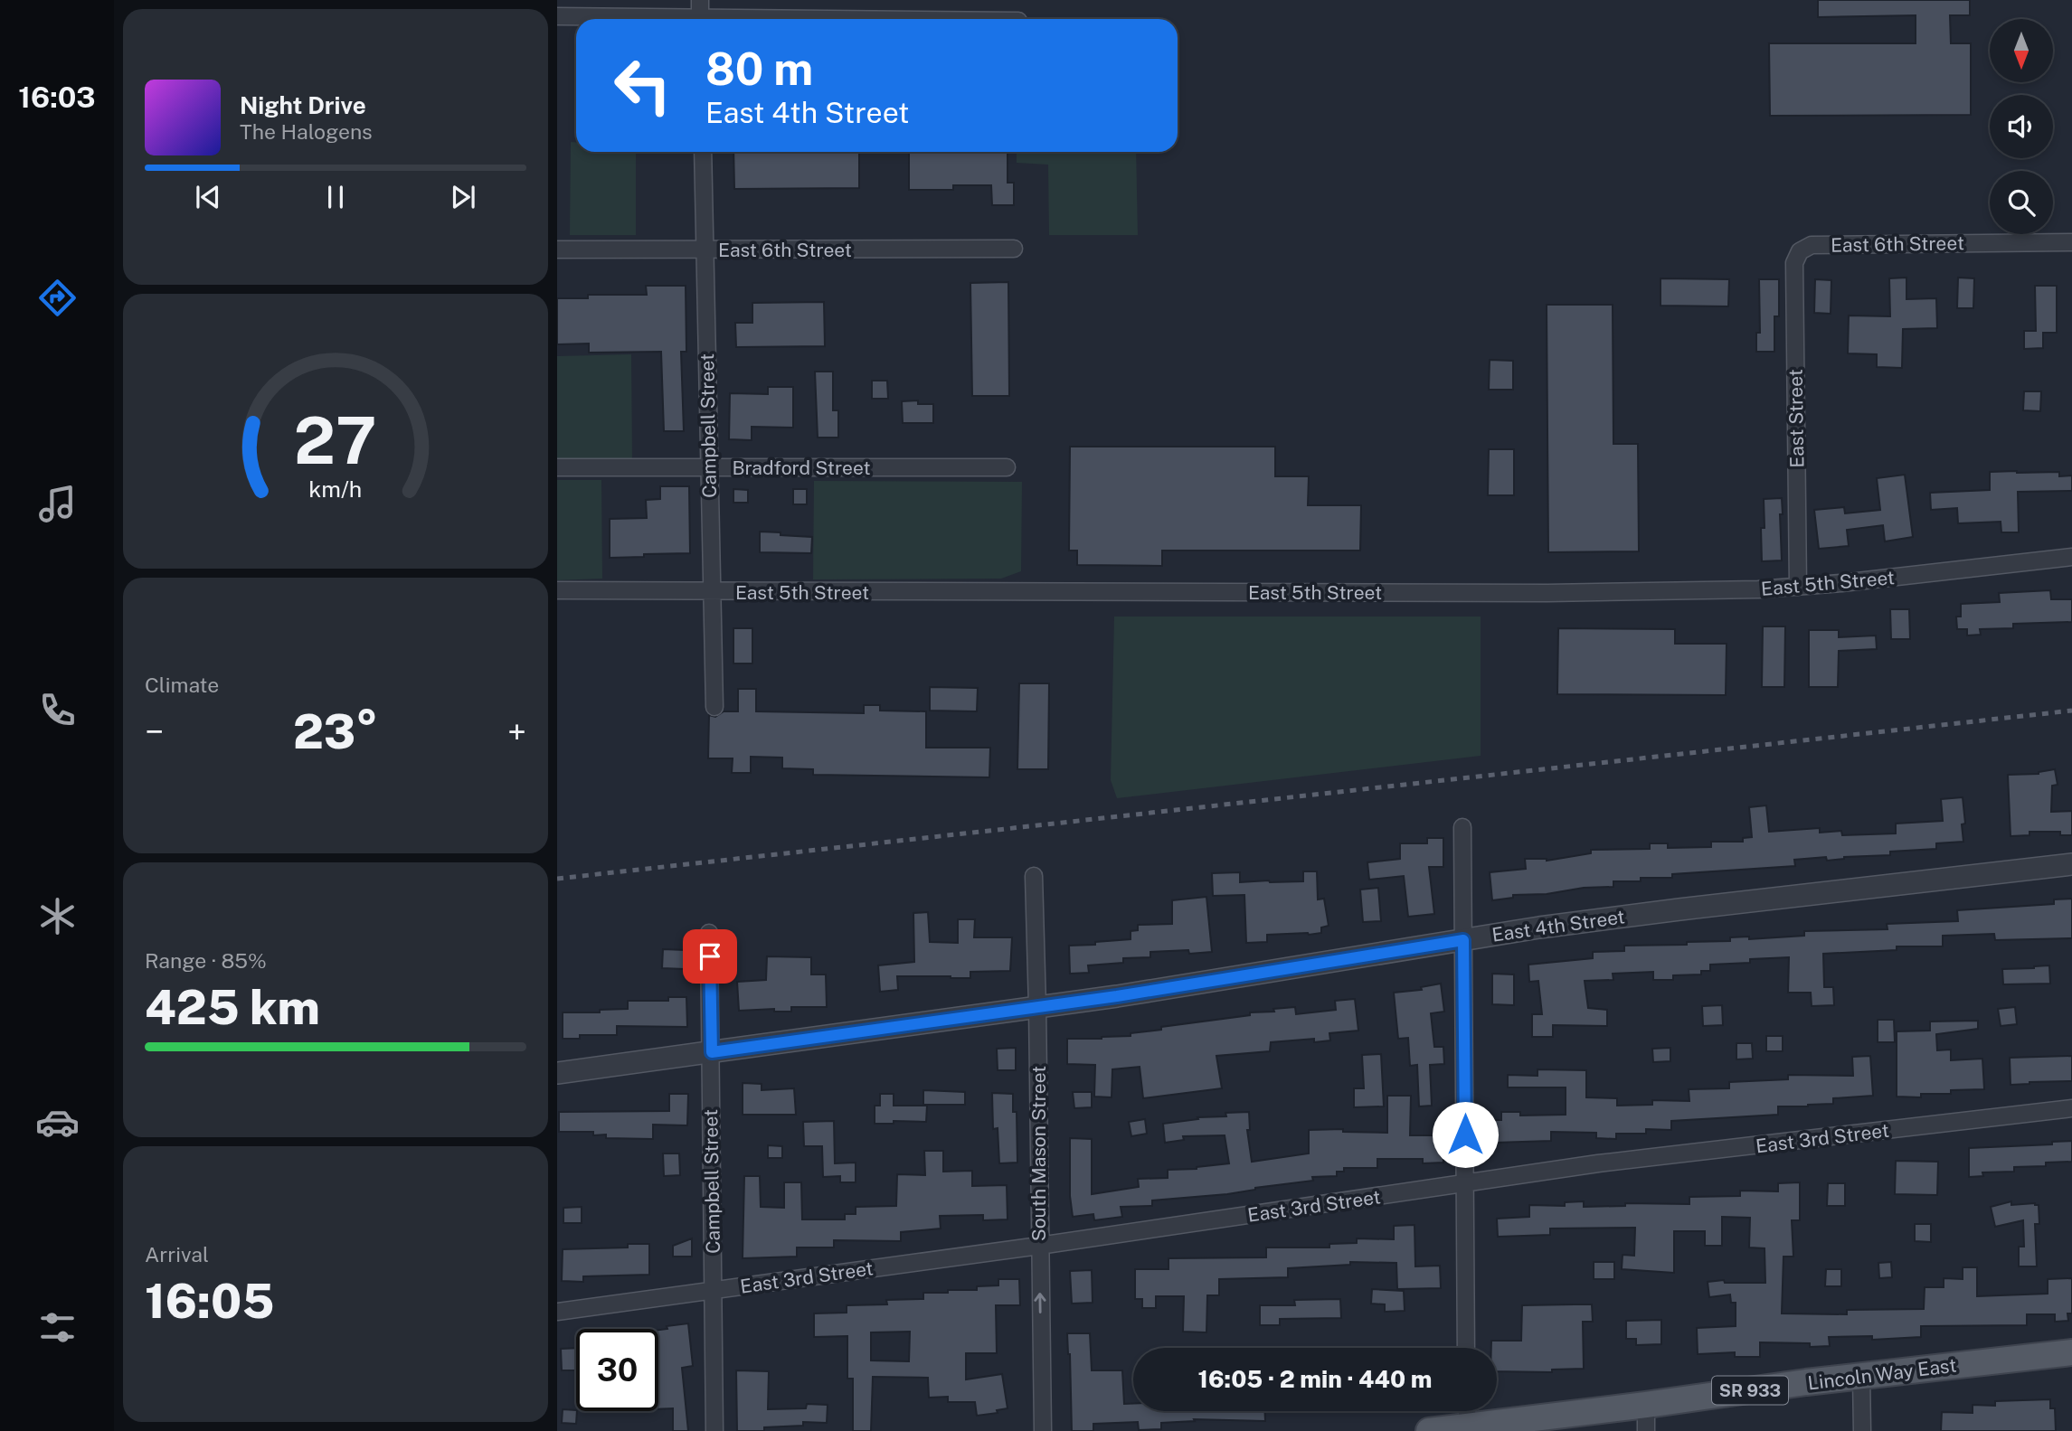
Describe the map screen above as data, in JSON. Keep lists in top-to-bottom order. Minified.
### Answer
{"streets":{"main road":["Lincoln Way East","SR 933"],"street":["East 6th Street","East Street","Campbell Street","Bradford Street","East 5th Street","East 4th Street","East 3rd Street","South Mason Street"]},"crossings":[["East 6th Street","East Street"],["East 6th Street","Campbell Street"],["East Street","East 5th Street"],["Campbell Street","Bradford Street"],["Campbell Street","East 5th Street"],["Campbell Street","East 4th Street"],["Campbell Street","East 3rd Street"],["East 4th Street","South Mason Street"],["East 3rd Street","South Mason Street"]],"north":"bottom","page":{"tabs":"16:03","turn":["80 m","East 4th Street"],"song":["Night Drive","The Halogens"],"tile":["Climate",["Range · 85%","425 km"],["Arrival","16:05"]],"heat":["−","23°","+"],"limit":"30","trip":"16:05 · 2 min · 440 m","gauge":["27","km/h"]}}
